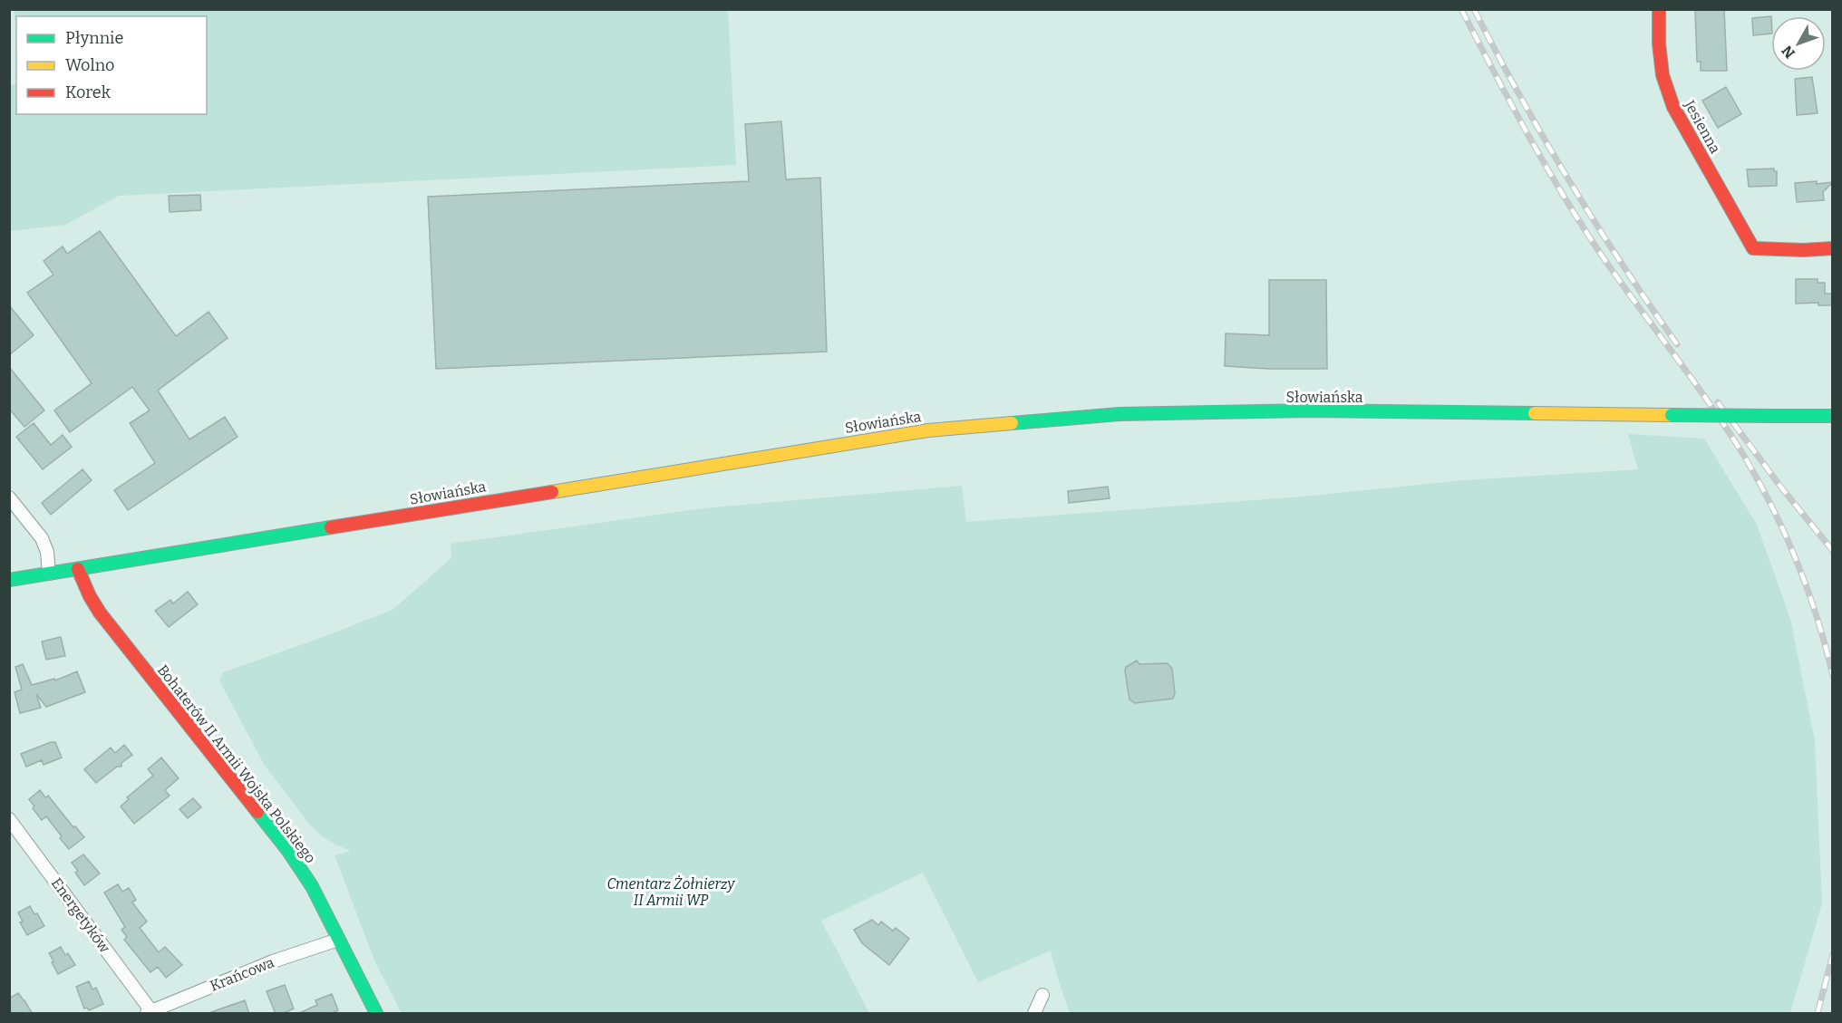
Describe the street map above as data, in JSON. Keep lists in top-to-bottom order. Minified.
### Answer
{"streets":{"street":["Jesienna","Słowiańska","Bohaterów II Armii Wojska Polskiego","Energetyków","Krańcowa"]},"crossings":[["Słowiańska","Bohaterów II Armii Wojska Polskiego"],["Bohaterów II Armii Wojska Polskiego","Krańcowa"],["Energetyków","Krańcowa"]],"parks":["Cmentarz Żołnierzy II Armii WP"],"legend":["Płynnie","Wolno","Korek"],"north":"bottom left"}
